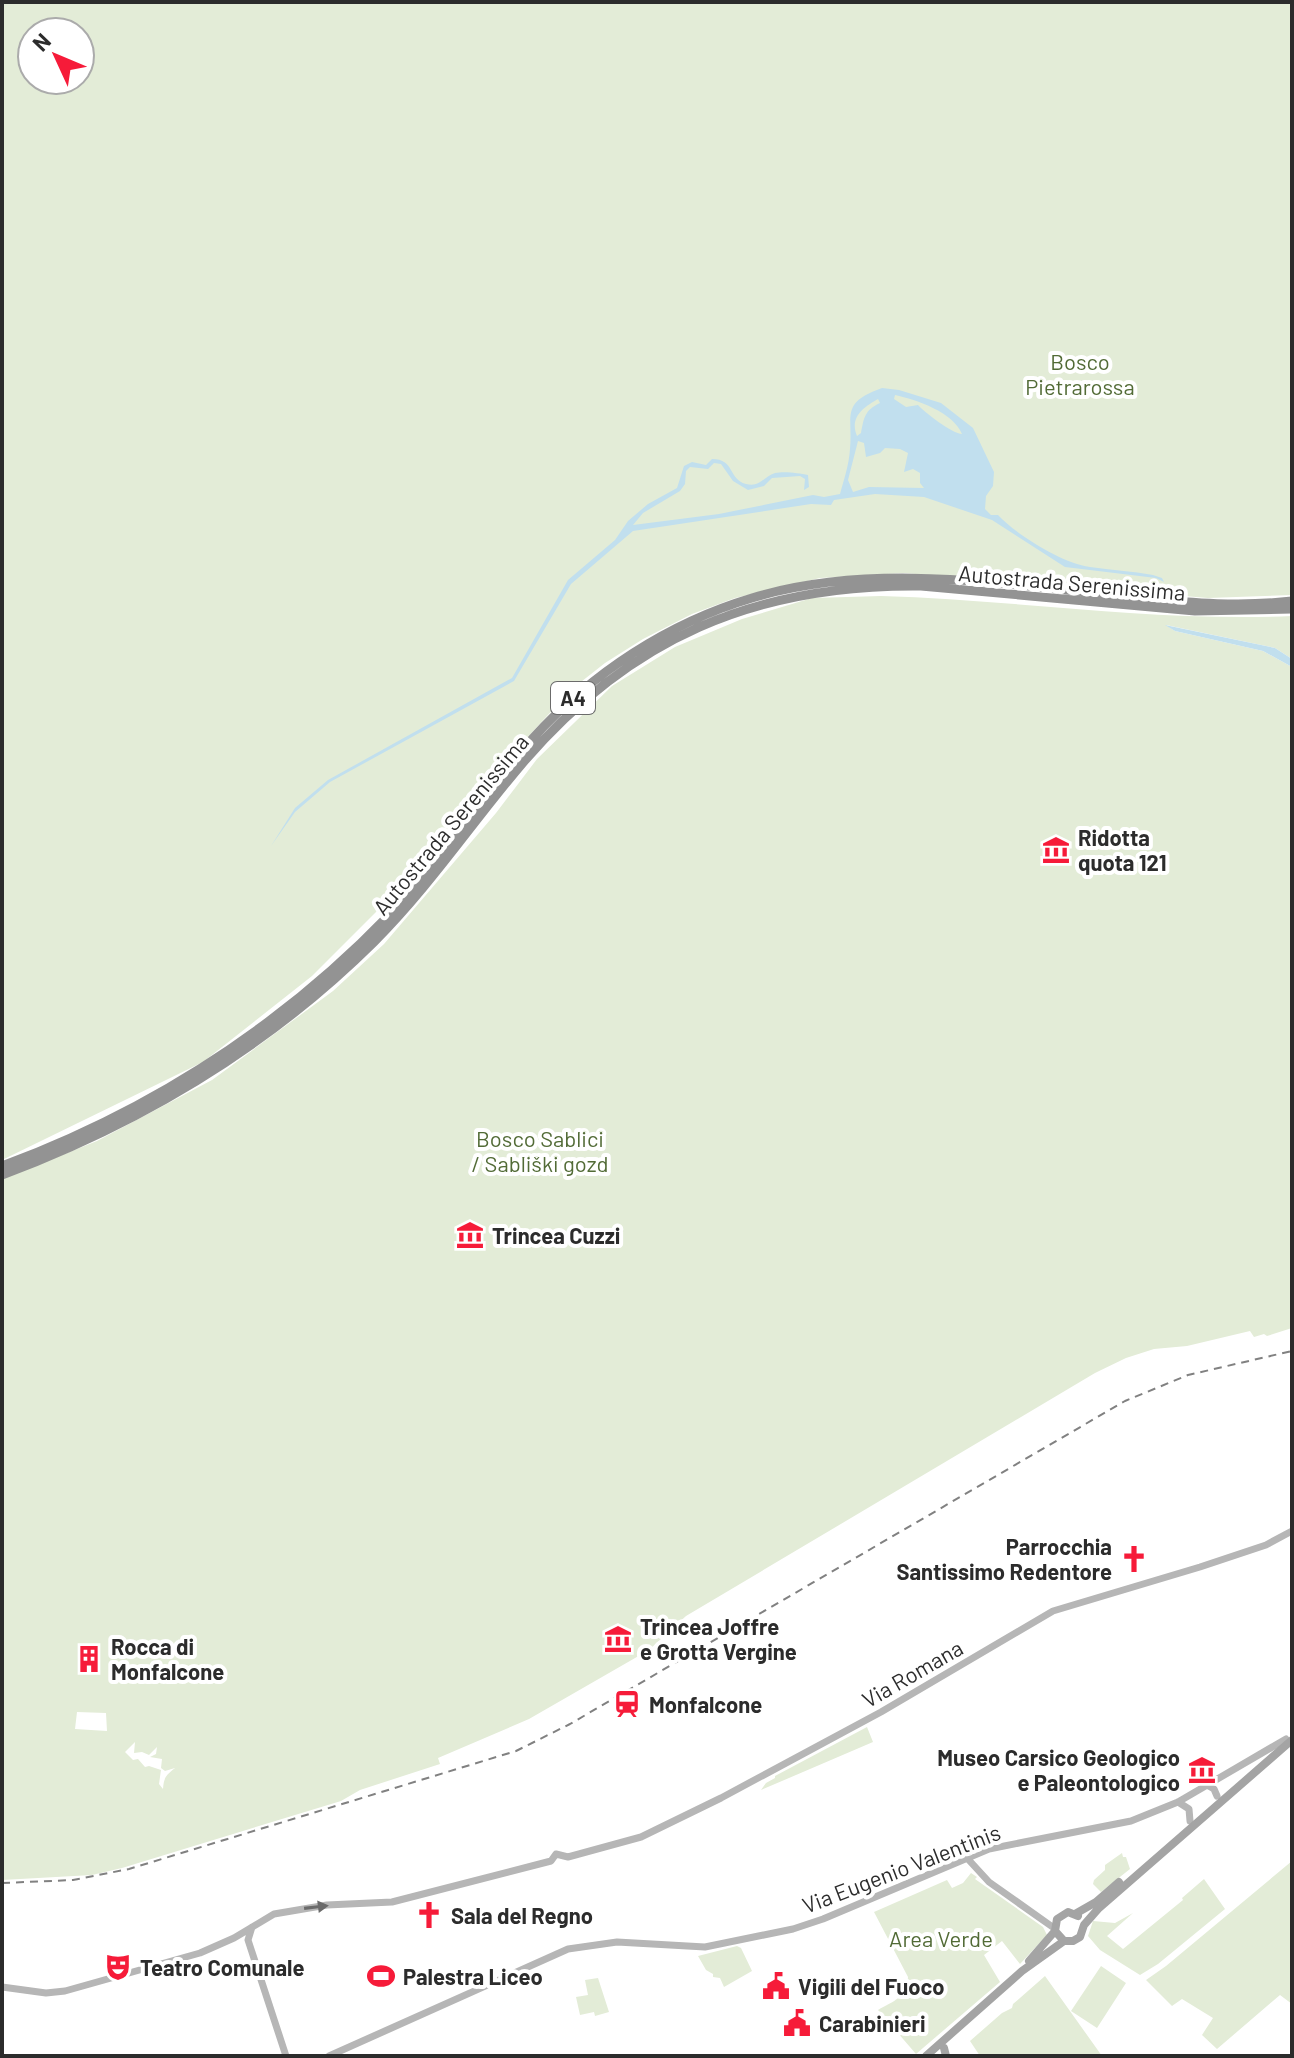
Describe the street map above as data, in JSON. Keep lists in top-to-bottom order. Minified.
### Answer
{"streets":{"highway":["Autostrada Serenissima","A4"],"street":["Via Romana","Via Eugenio Valentinis"]},"one_way":["Via Romana"],"parks":["Bosco Pietrarossa","Bosco Sablici / Sabliški gozd","Area Verde"],"places":{"museum":["Ridotta quota 121","Trincea Cuzzi","Trincea Joffre e Grotta Vergine","Museo Carsico Geologico e Paleontologico"],"church":["Parrocchia Santissimo Redentore","Sala del Regno"],"building":["Rocca di Monfalcone"],"station":["Monfalcone"],"theatre":["Teatro Comunale"],"sports":["Palestra Liceo"],"public building":["Vigili del Fuoco","Carabinieri"]},"north":"top left"}
